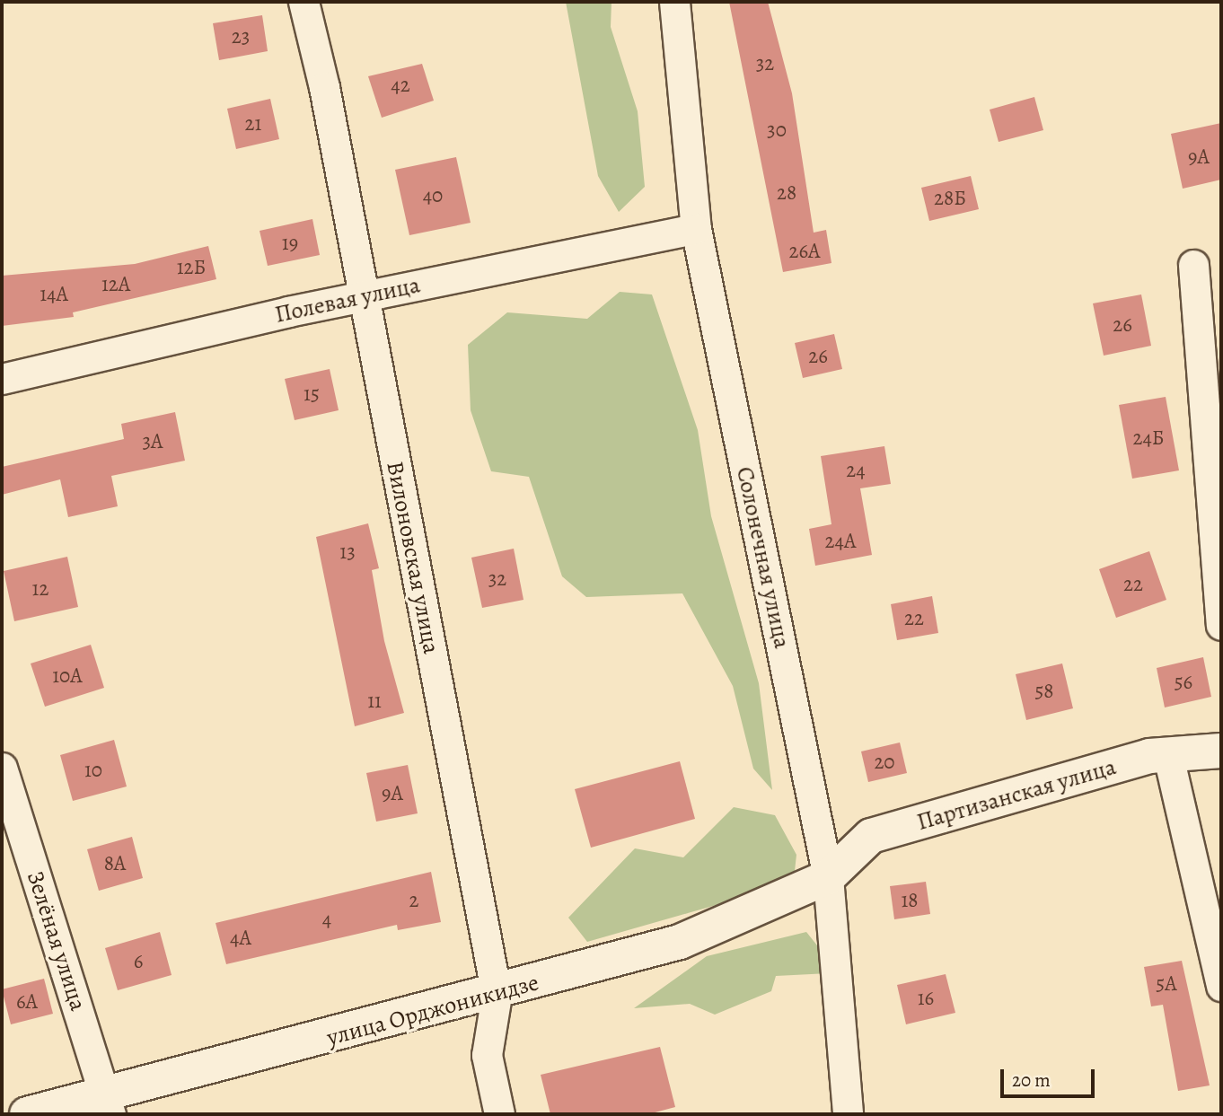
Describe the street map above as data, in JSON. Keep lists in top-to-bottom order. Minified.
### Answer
{"streets":{"street":["Полевая улица","Вилоновская улица","Солонечная улица","Партизанская улица","Зелёная улица","улица Орджоникидзе"]},"crossings":[["Полевая улица","Вилоновская улица"],["Полевая улица","Солонечная улица"],["Вилоновская улица","улица Орджоникидзе"],["Солонечная улица","Партизанская улица"],["Солонечная улица","улица Орджоникидзе"],["Партизанская улица","улица Орджоникидзе"],["Зелёная улица","улица Орджоникидзе"]],"house_numbers":["23","32","42","21","30","9А","28","40","28Б","19","26А","12Б","12А","14А","26","26","15","24Б","3А","24","24А","13","32","22","12","22","10А","56","58","11","20","10","9А","8А","2","18","4","4А","6","5А","16","6А"],"scale_bar":"20 m"}
